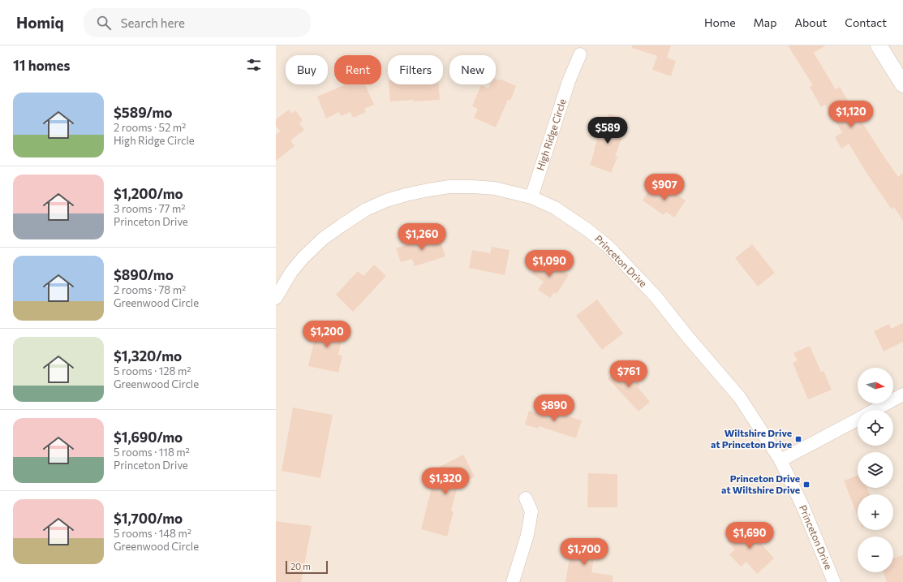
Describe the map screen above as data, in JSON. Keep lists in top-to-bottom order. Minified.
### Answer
{"streets":{"street":["High Ridge Circle","Princeton Drive"]},"crossings":[["High Ridge Circle","Princeton Drive"]],"places":{"transit":["Wiltshire Drive at Princeton Drive","Princeton Drive at Wiltshire Drive"]},"scale_bar":"20 m","north":"right","page":{"header":"Homiq","search":"Search here","nav":["Home","Map","About","Contact"],"heading":"11 homes","chip":["Buy","Rent","Filters","New"],"list":[{"name":"$589/mo","note":"2 rooms · 52 m² · High Ridge Circle"},{"name":"$1,200/mo","note":"3 rooms · 77 m² · Princeton Drive"},{"name":"$890/mo","note":"2 rooms · 78 m² · Greenwood Circle"},{"name":"$1,320/mo","note":"5 rooms · 128 m² · Greenwood Circle"},{"name":"$1,690/mo","note":"5 rooms · 118 m² · Princeton Drive"},{"name":"$1,700/mo","note":"5 rooms · 148 m² · Greenwood Circle"}],"price":["$1,120","$589","$907","$1,260","$1,090","$1,200","$761","$890","$1,320","$1,690","$1,700"],"map_buttons":["+","−"],"scale":"20 m"}}
